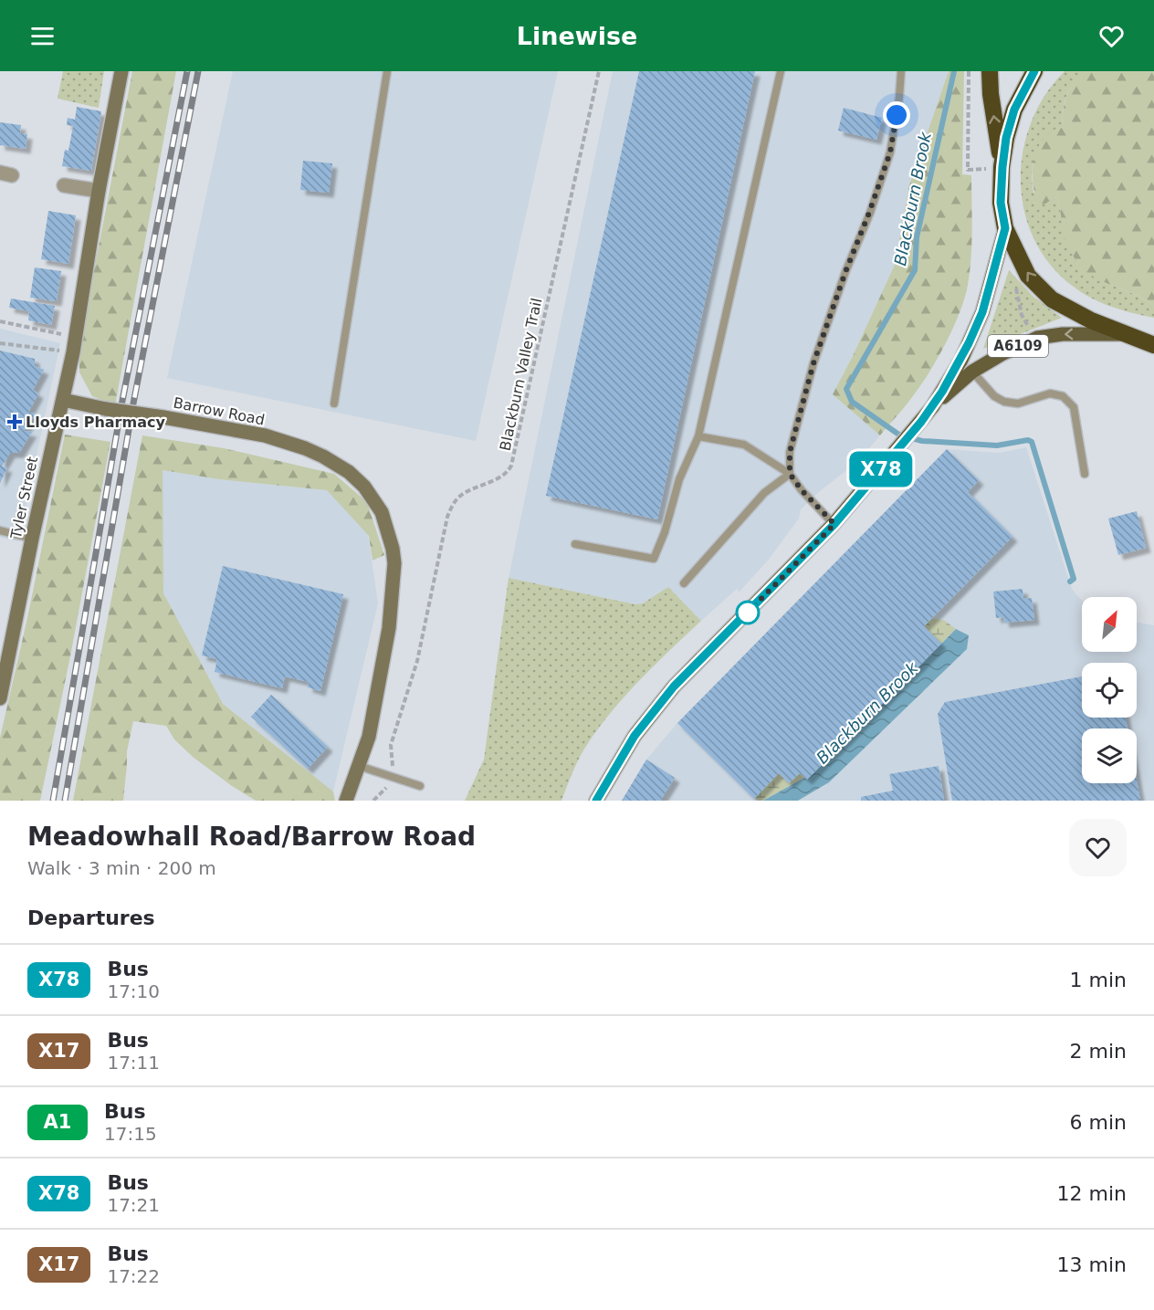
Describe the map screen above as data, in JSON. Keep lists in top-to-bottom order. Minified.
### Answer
{"streets":{"main road":["A6109"],"street":["Barrow Road","Tyler Street"],"path":["Blackburn Valley Trail"]},"crossings":[["Barrow Road","Tyler Street"]],"water":["Blackburn Brook"],"places":{"health":["Lloyds Pharmacy"]},"lines":["bus line X78"],"north":"top right","page":{"header":"Linewise","on_map":"X78","heading":[["Meadowhall Road/Barrow Road","Walk · 3 min · 200 m"],"Departures"],"list":[{"mark":"X78","name":"Bus","note":"17:10","value":"1 min"},{"mark":"X17","name":"Bus","note":"17:11","value":"2 min"},{"mark":"A1","name":"Bus","note":"17:15","value":"6 min"},{"mark":"X78","name":"Bus","note":"17:21","value":"12 min"},{"mark":"X17","name":"Bus","note":"17:22","value":"13 min"}]}}
